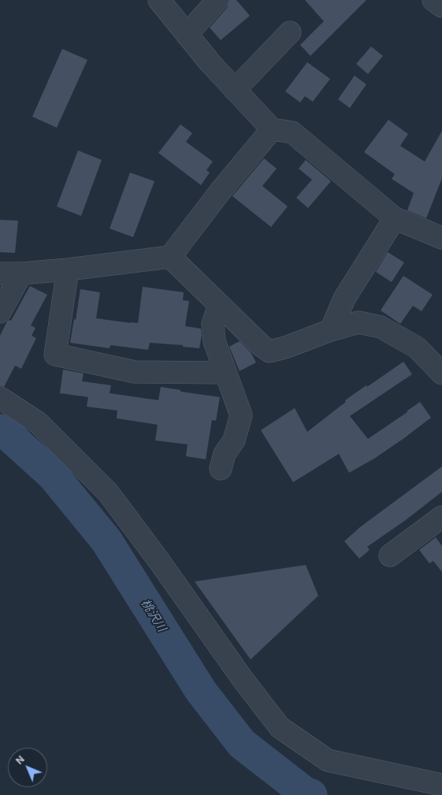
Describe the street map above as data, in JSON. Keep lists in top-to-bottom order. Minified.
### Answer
{"water":["桃沢川"],"north":"top left"}
